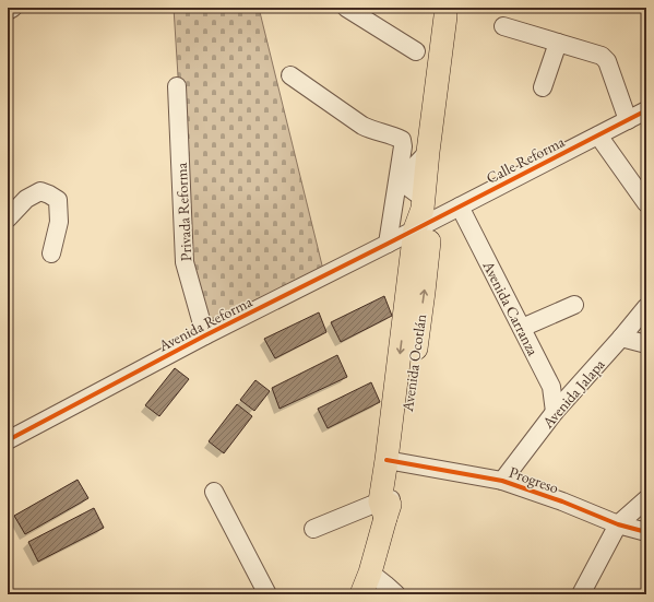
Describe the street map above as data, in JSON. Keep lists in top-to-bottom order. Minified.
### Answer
{"streets":{"main road":["Avenida Ocotlán"],"street":["Calle Reforma","Privada Reforma","Avenida Carranza","Avenida Reforma","Avenida Jalapa","Progreso"]},"crossings":[["Calle Reforma","Avenida Carranza"],["Calle Reforma","Avenida Reforma"],["Calle Reforma","Avenida Ocotlán"],["Privada Reforma","Avenida Reforma"],["Avenida Carranza","Avenida Jalapa"],["Avenida Reforma","Avenida Ocotlán"],["Avenida Ocotlán","Progreso"],["Avenida Jalapa","Progreso"]]}
